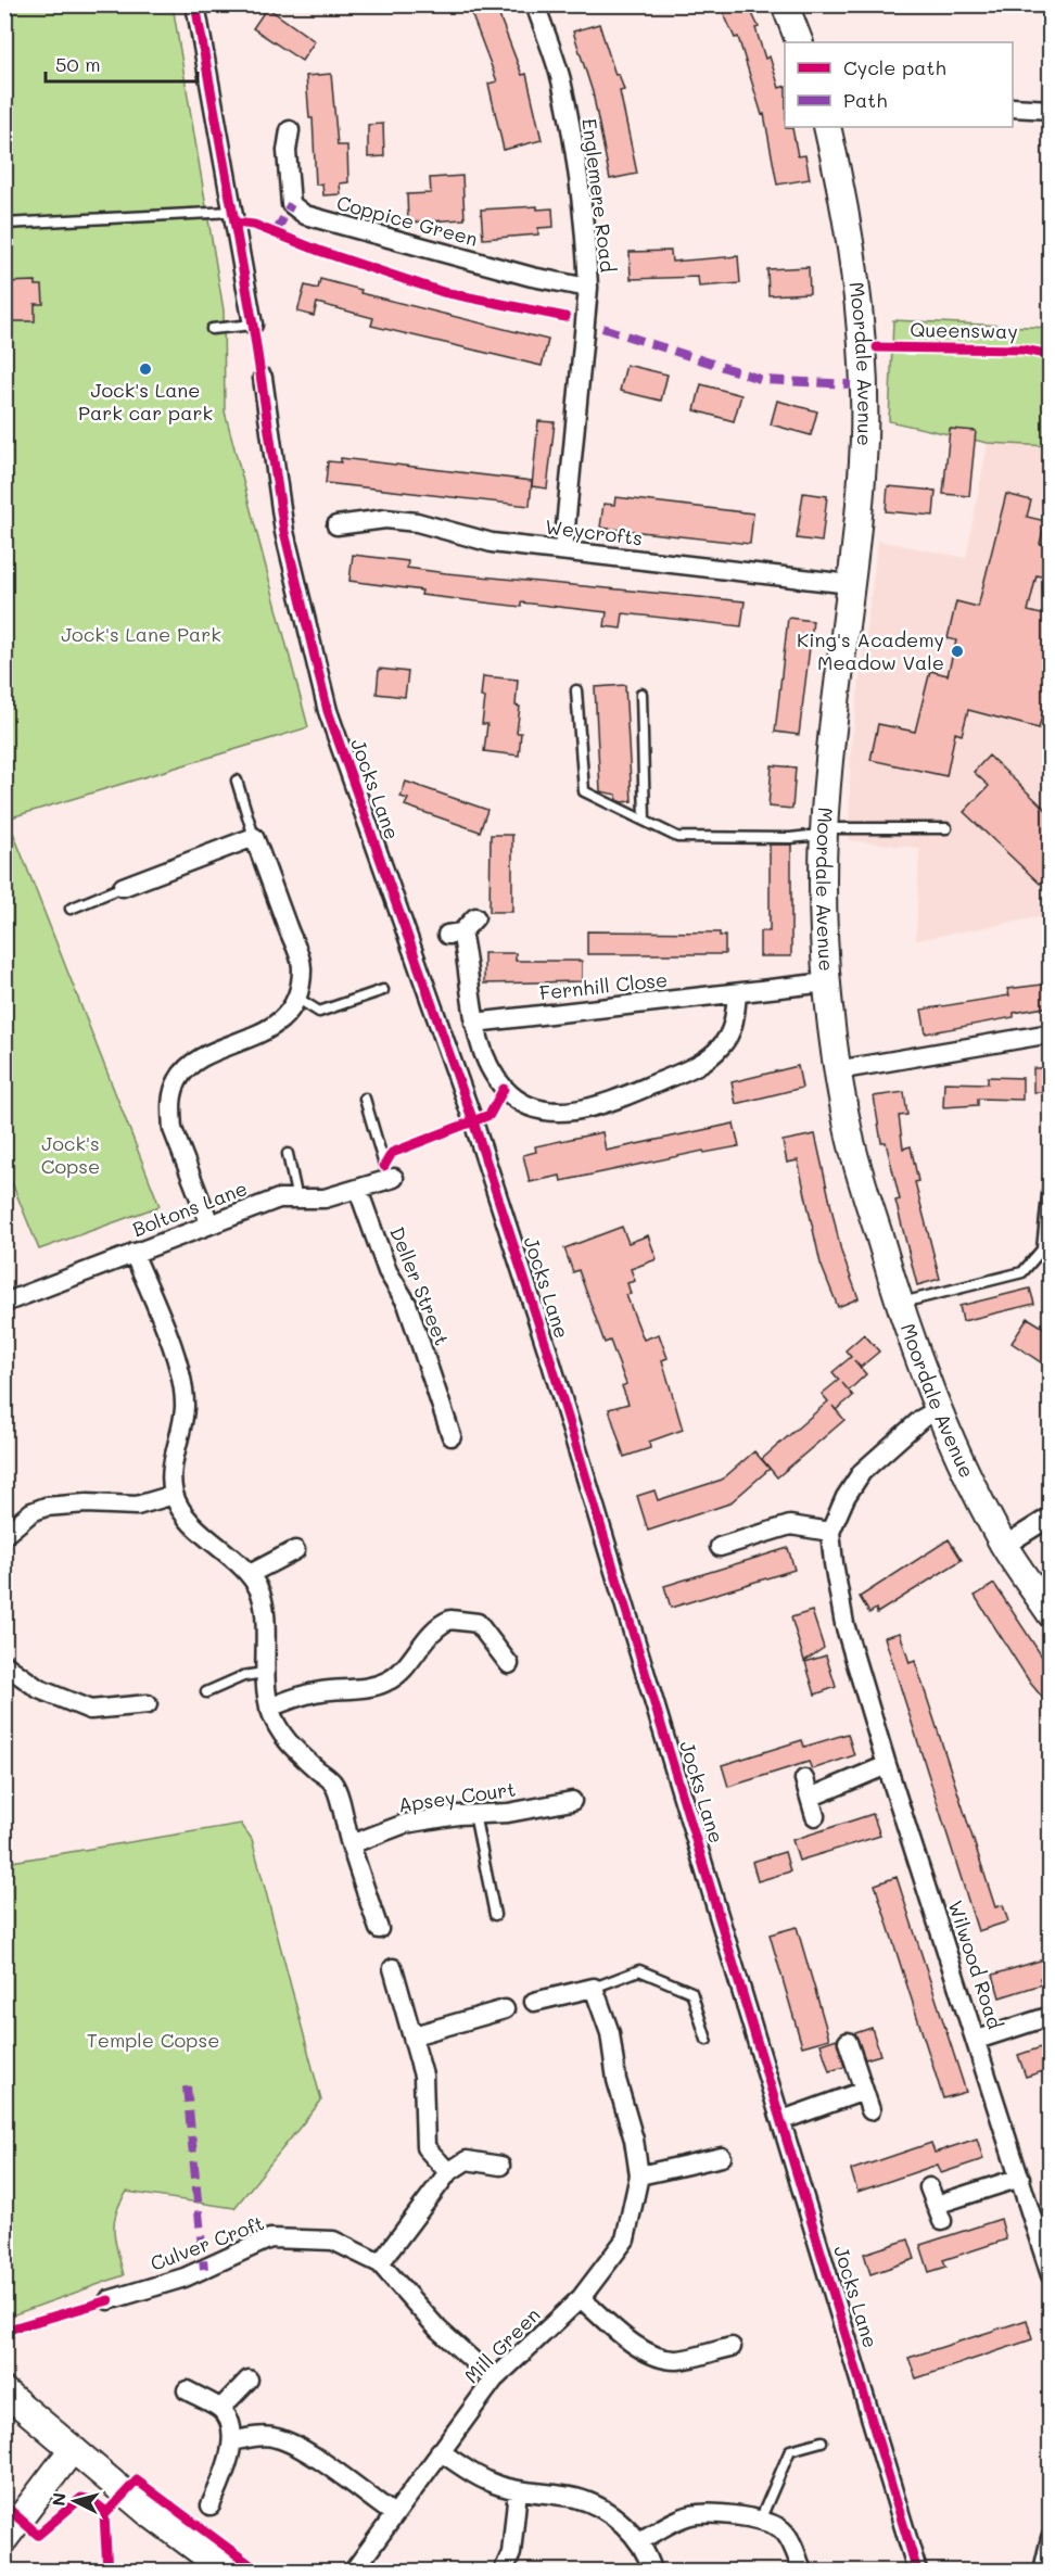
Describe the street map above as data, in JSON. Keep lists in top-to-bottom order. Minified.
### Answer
{"streets":{"street":["Englemere Road","Coppice Green","Moordale Avenue","Weycrofts","Jocks Lane","Fernhill Close","Boltons Lane","Deller Street","Apsey Court","Wilwood Road","Culver Croft","Mill Green"],"cycle path":["Queensway"]},"crossings":[["Englemere Road","Coppice Green"],["Englemere Road","Weycrofts"],["Moordale Avenue","Weycrofts"],["Moordale Avenue","Fernhill Close"],["Boltons Lane","Deller Street"],["Culver Croft","Mill Green"]],"parks":["Jock's Lane Park","Jock's Copse","Temple Copse"],"places":["Jock's Lane Park car park","King's Academy Meadow Vale"],"legend":["Cycle path","Path"],"scale_bar":"50 m","north":"left"}
